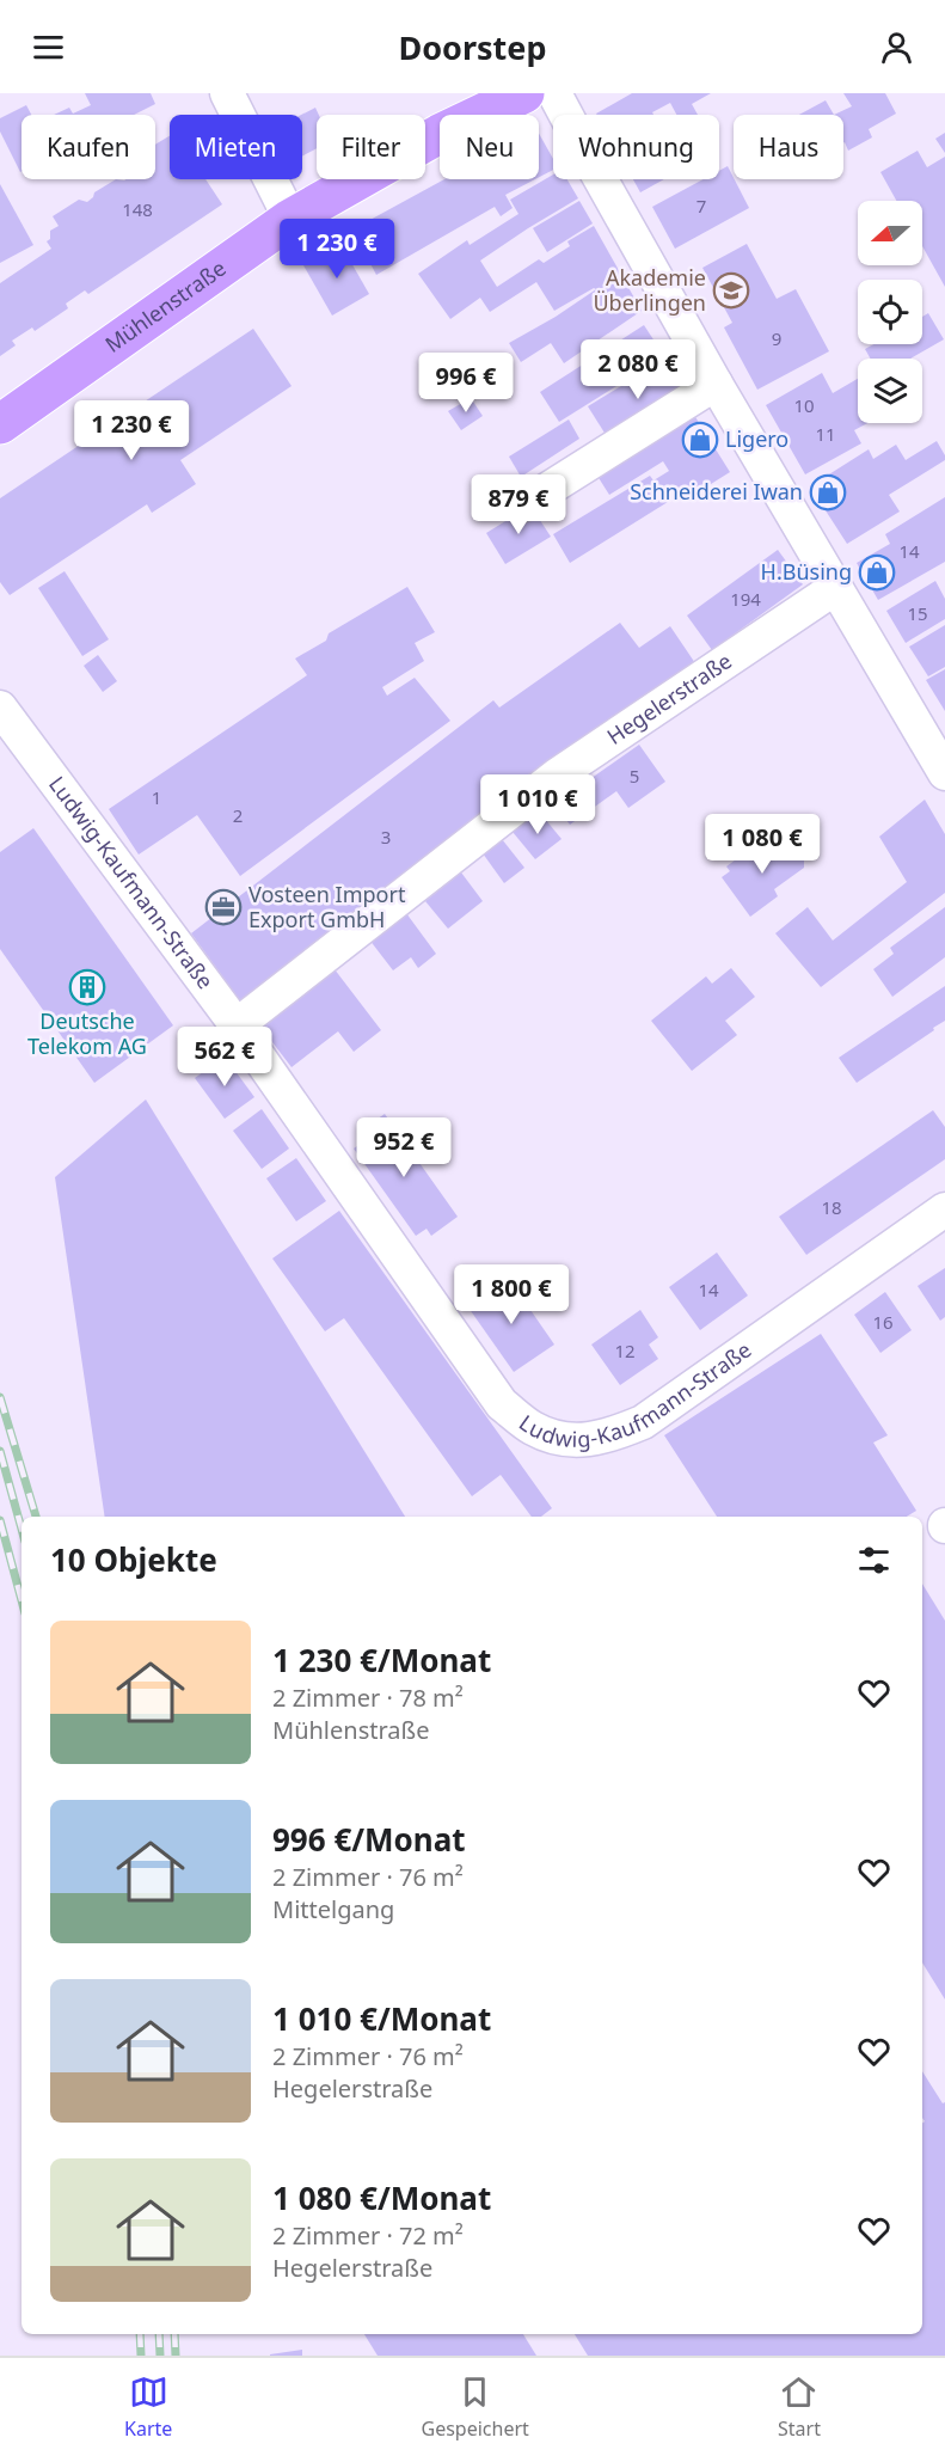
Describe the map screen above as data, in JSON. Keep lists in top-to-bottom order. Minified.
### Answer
{"streets":{"main road":["Mühlenstraße"],"street":["Hegelerstraße","Ludwig-Kaufmann-Straße"]},"crossings":[["Hegelerstraße","Ludwig-Kaufmann-Straße"]],"places":{"school or university":["Akademie Überlingen"],"shop":["Ligero","Schneiderei Iwan","H.Büsing"],"office":["Vosteen Import Export GmbH"],"building":["Deutsche Telekom AG"]},"house_numbers":["7","148","9","10","11","14","194","15","5","1","2","3","18","14","16","12"],"north":"left","page":{"header":"Doorstep","chip":["Kaufen","Mieten","Filter","Neu","Wohnung","Haus"],"price":["1 230 €","2 080 €","996 €","1 230 €","879 €","1 010 €","1 080 €","562 €","952 €","1 800 €"],"heading":"10 Objekte","list":[{"name":"1 230 €/Monat","note":"2 Zimmer · 78 m² · Mühlenstraße"},{"name":"996 €/Monat","note":"2 Zimmer · 76 m² · Mittelgang"},{"name":"1 010 €/Monat","note":"2 Zimmer · 76 m² · Hegelerstraße"},{"name":"1 080 €/Monat","note":"2 Zimmer · 72 m² · Hegelerstraße"}],"tabs":["Karte","Gespeichert","Start"]}}
